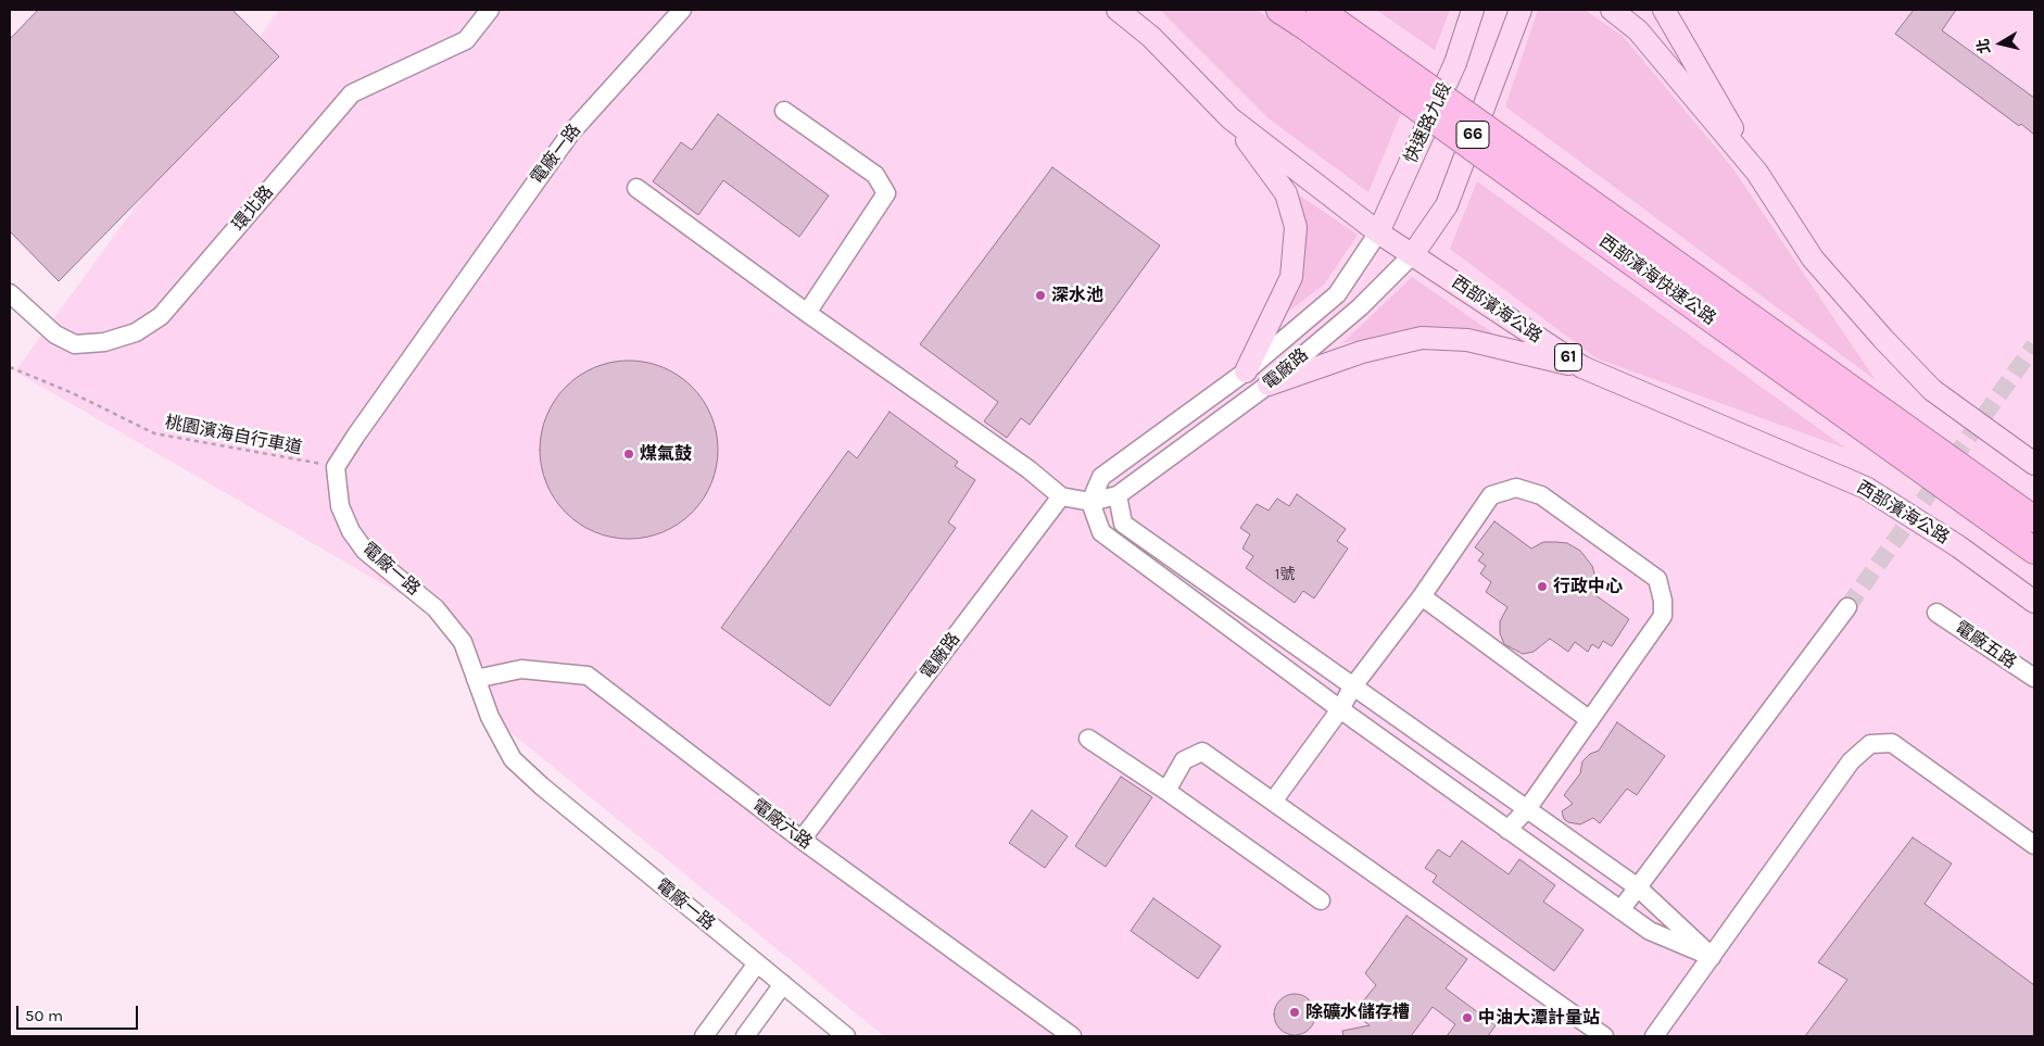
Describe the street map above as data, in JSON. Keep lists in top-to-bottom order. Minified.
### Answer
{"streets":{"highway":["西部濱海快速公路"],"main road":["快速路九段","66","西部濱海公路","61"],"street":["電廠一路","環北路","電廠路","電廠五路","電廠六路"],"path":["桃園濱海自行車道"]},"crossings":[["快速路九段","西部濱海公路"],["快速路九段","電廠路"],["66","西部濱海公路"],["66","電廠路"],["電廠一路","桃園濱海自行車道"],["電廠一路","電廠六路"],["西部濱海公路","電廠路"],["電廠路","電廠六路"]],"places":["深水池","煤氣鼓","行政中心","除礦水儲存槽","中油大潭計量站"],"house_numbers":["1號"],"scale_bar":"50 m","north":"left"}
